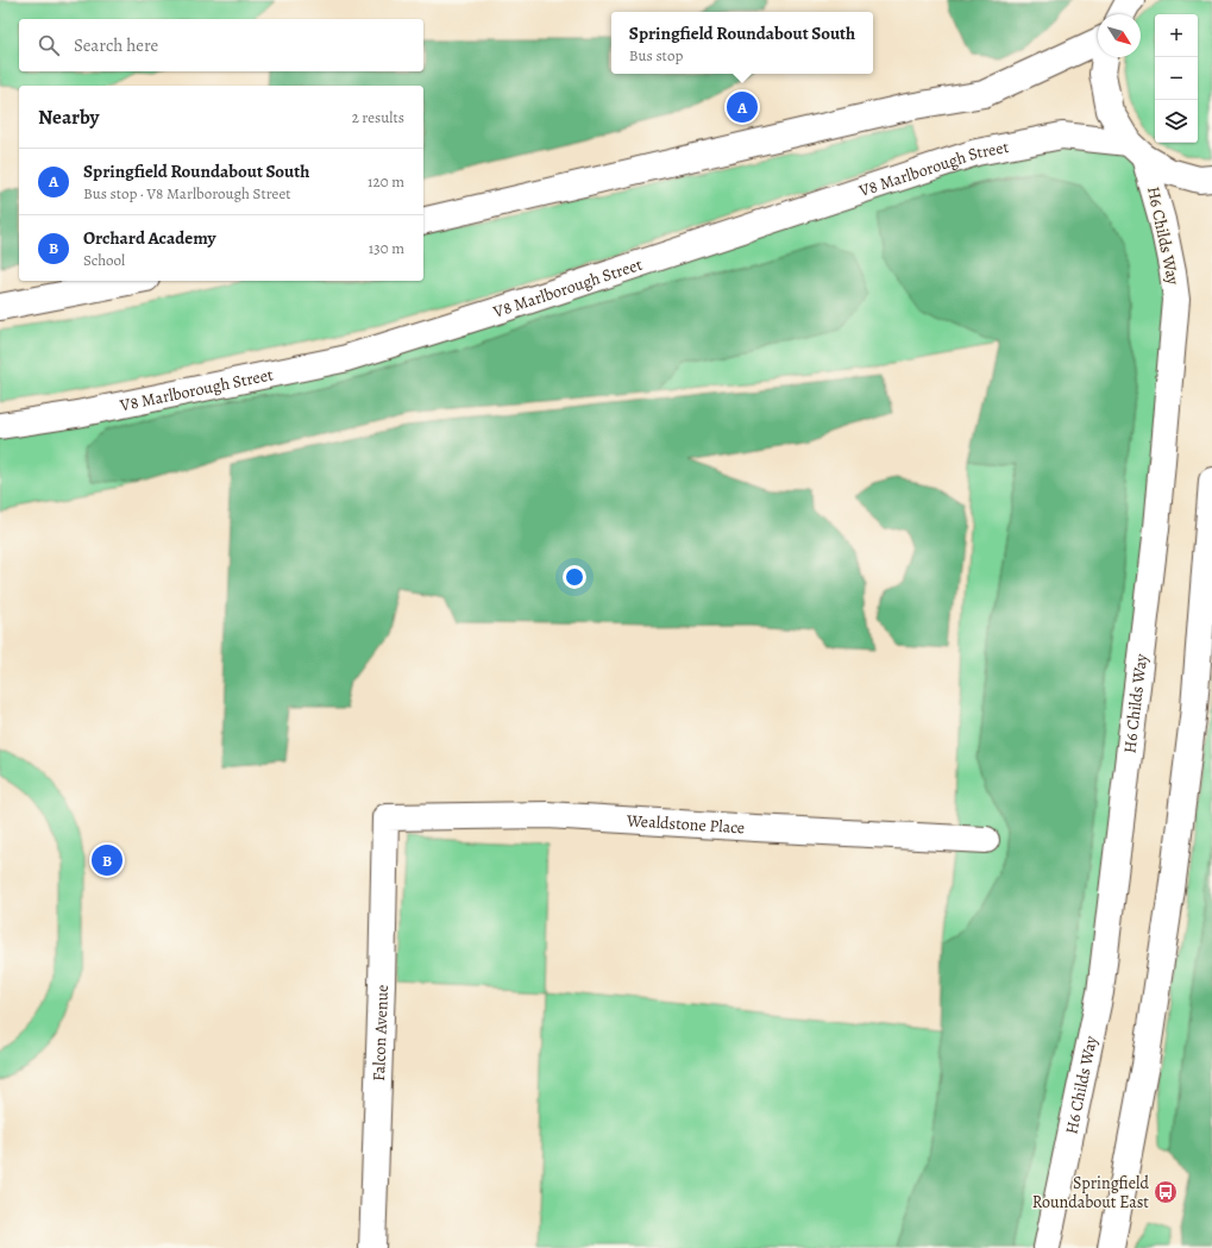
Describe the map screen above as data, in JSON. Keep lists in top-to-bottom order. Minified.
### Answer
{"streets":{"street":["V8 Marlborough Street","H6 Childs Way","Wealdstone Place","Falcon Avenue"]},"crossings":[["V8 Marlborough Street","H6 Childs Way"],["Wealdstone Place","Falcon Avenue"]],"places":{"bus stop":["Springfield Roundabout East"]},"north":"bottom right","page":{"popup":["Springfield Roundabout South","Bus stop"],"map_buttons":["+","−"],"search":"Search here","heading":["Nearby","2 results"],"pins":["A","B"],"list":[{"mark":"A","name":"Springfield Roundabout South","note":"Bus stop · V8 Marlborough Street","value":"120 m"},{"mark":"B","name":"Orchard Academy","note":"School","value":"130 m"}]}}
